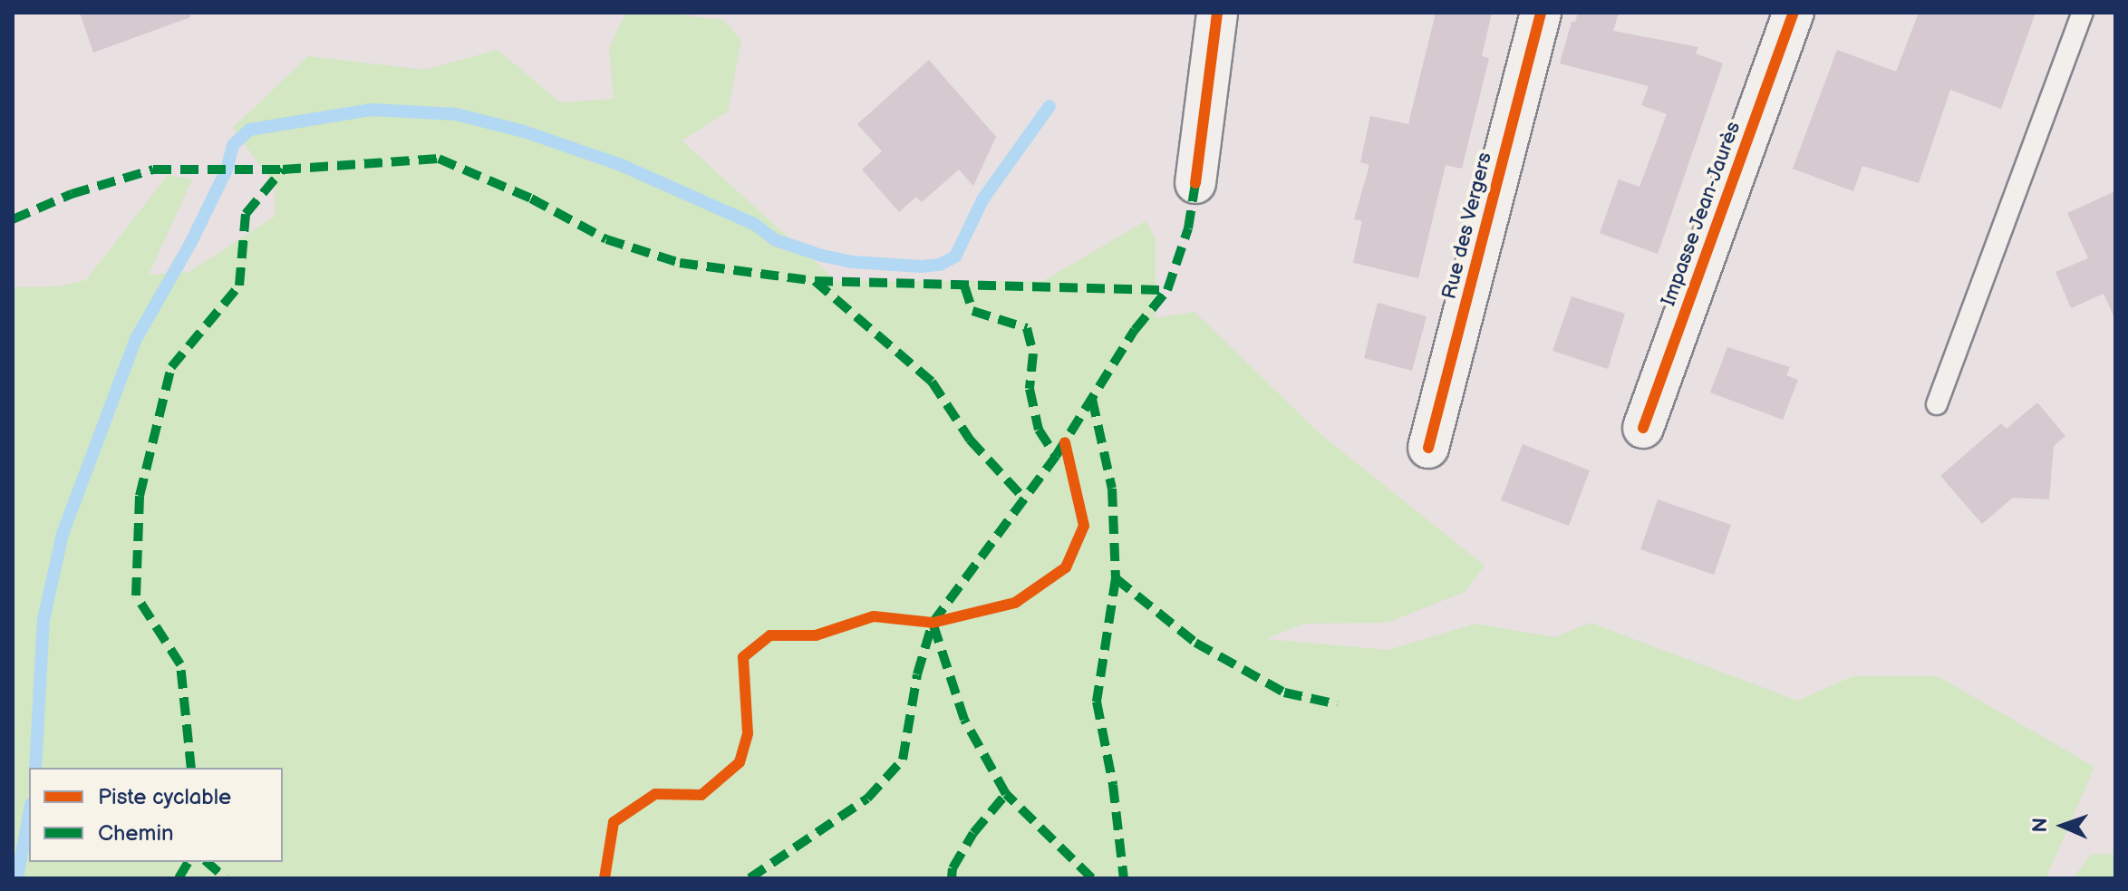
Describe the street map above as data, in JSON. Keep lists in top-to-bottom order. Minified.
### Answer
{"streets":{"street":["Impasse Jean-Jaurès","Rue des Vergers"]},"legend":["Piste cyclable","Chemin"],"north":"left"}
